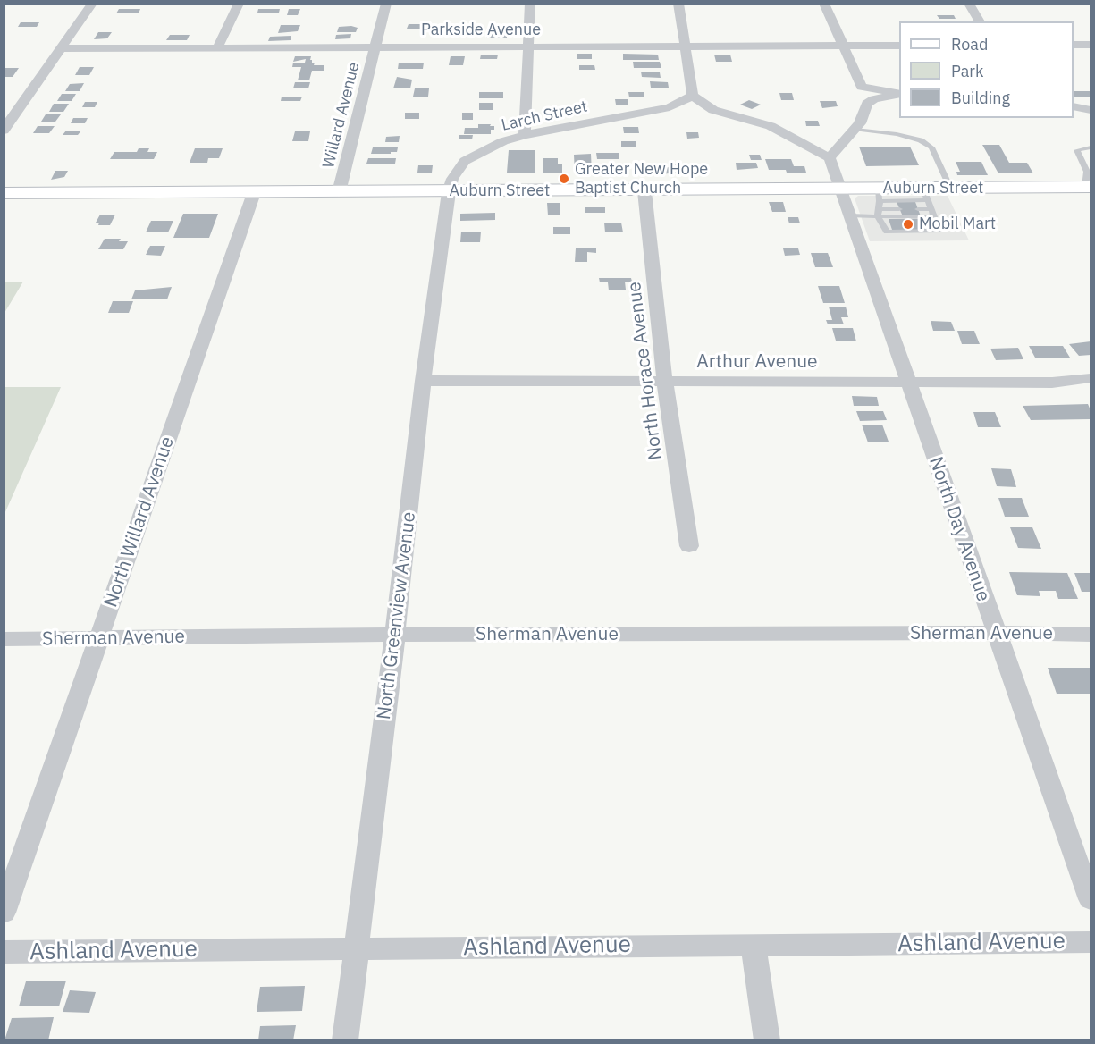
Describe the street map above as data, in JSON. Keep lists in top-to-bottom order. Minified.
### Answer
{"streets":{"main road":["Auburn Street"],"street":["Parkside Avenue","Willard Avenue","Larch Street","Arthur Avenue","North Horace Avenue","North Willard Avenue","North Day Avenue","North Greenview Avenue","Sherman Avenue","Ashland Avenue"]},"crossings":[["Parkside Avenue","Willard Avenue"],["Willard Avenue","Auburn Street"],["Larch Street","Auburn Street"],["Larch Street","North Greenview Avenue"],["Auburn Street","North Horace Avenue"],["Auburn Street","North Willard Avenue"],["Auburn Street","North Day Avenue"],["Auburn Street","North Greenview Avenue"],["Arthur Avenue","North Horace Avenue"],["Arthur Avenue","North Day Avenue"],["Arthur Avenue","North Greenview Avenue"],["North Willard Avenue","Sherman Avenue"],["North Day Avenue","Sherman Avenue"],["North Greenview Avenue","Sherman Avenue"],["North Greenview Avenue","Ashland Avenue"]],"places":["Greater New Hope Baptist Church","Mobil Mart"],"legend":["Road","Park","Building"]}
